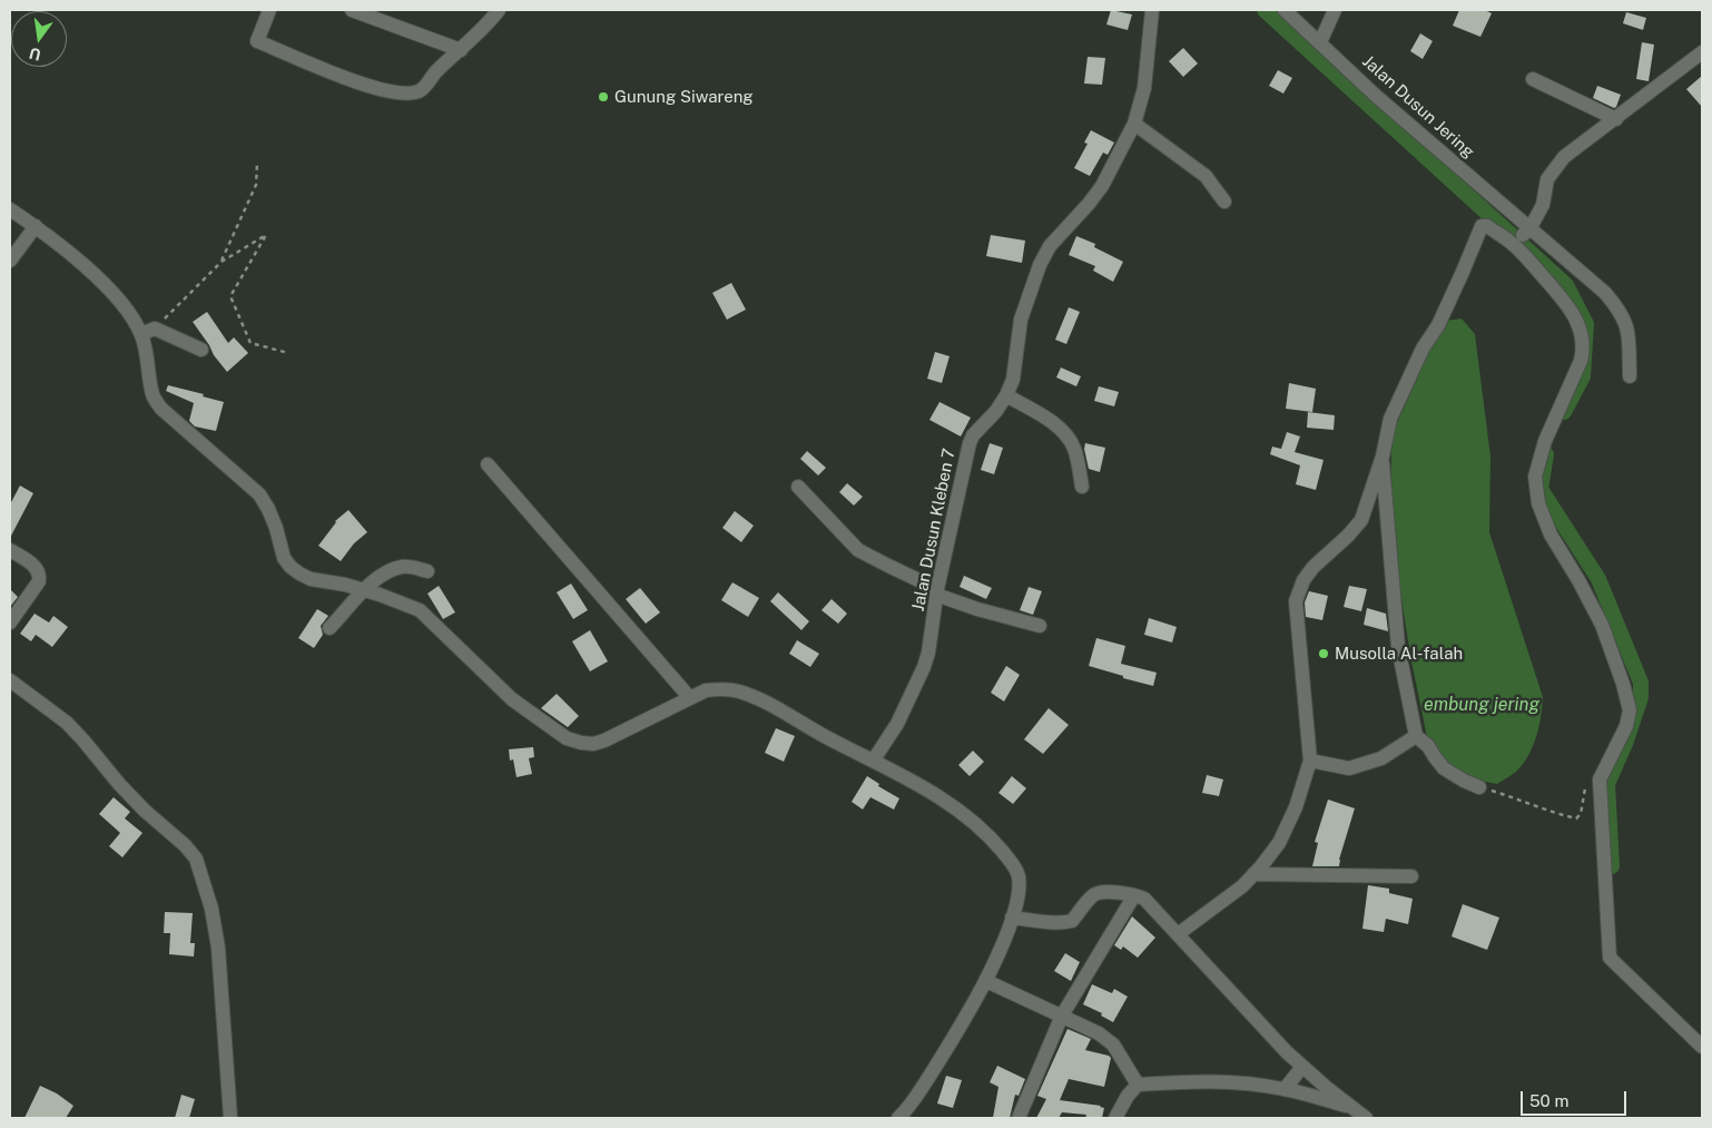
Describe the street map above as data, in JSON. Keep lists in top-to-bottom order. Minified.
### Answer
{"streets":{"street":["Jalan Dusun Jering","Jalan Dusun Kleben 7"]},"water":["embung jering"],"places":["Gunung Siwareng","Musolla Al-falah"],"scale_bar":"50 m","north":"bottom"}
